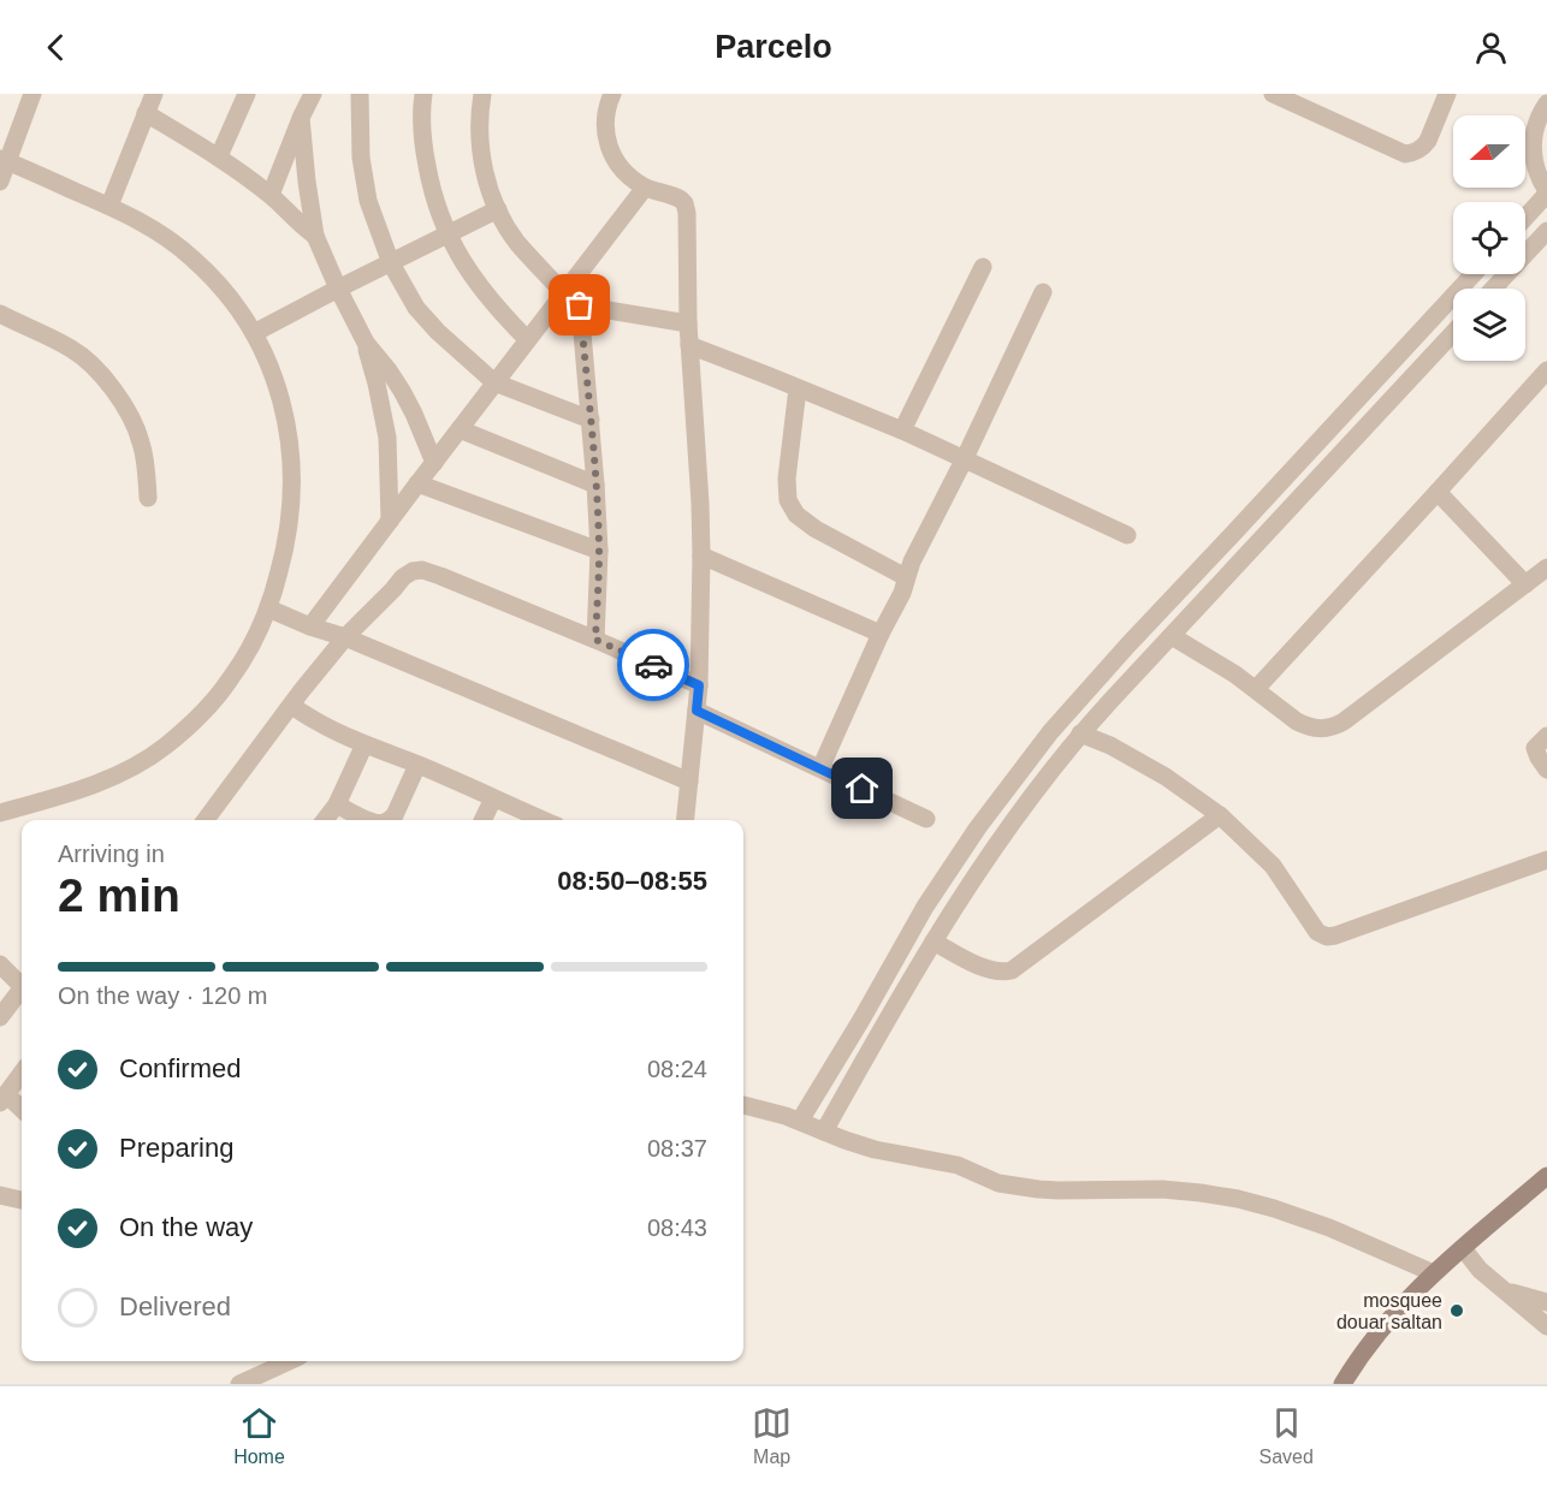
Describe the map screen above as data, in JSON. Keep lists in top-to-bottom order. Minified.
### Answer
{"places":["mosquee douar saltan"],"north":"left","page":{"header":"Parcelo","heading":["2 min","Arriving in","08:50–08:55"],"bar":"On the way · 120 m","list":[["Confirmed","08:24"],["Preparing","08:37"],["On the way","08:43"],"Delivered"],"tabs":["Home","Map","Saved"]}}
